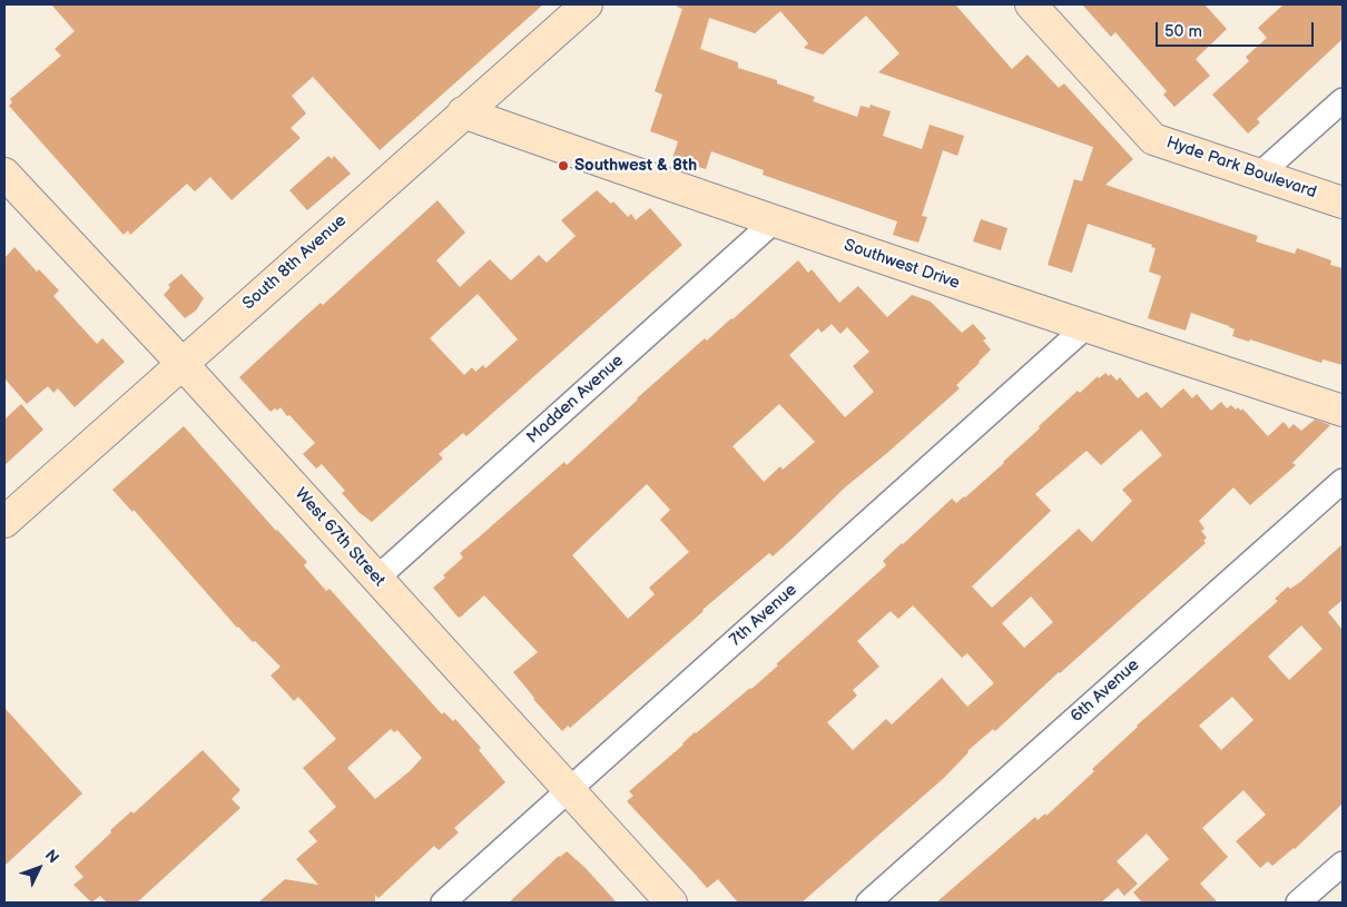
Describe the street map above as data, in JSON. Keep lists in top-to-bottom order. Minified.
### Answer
{"streets":{"street":["Hyde Park Boulevard","South 8th Avenue","Southwest Drive","Madden Avenue","West 67th Street","7th Avenue","6th Avenue"]},"crossings":[["South 8th Avenue","Southwest Drive"],["South 8th Avenue","West 67th Street"],["Southwest Drive","Madden Avenue"],["Southwest Drive","7th Avenue"],["Madden Avenue","West 67th Street"],["West 67th Street","7th Avenue"]],"places":["Southwest & 8th"],"scale_bar":"50 m","north":"top right"}
